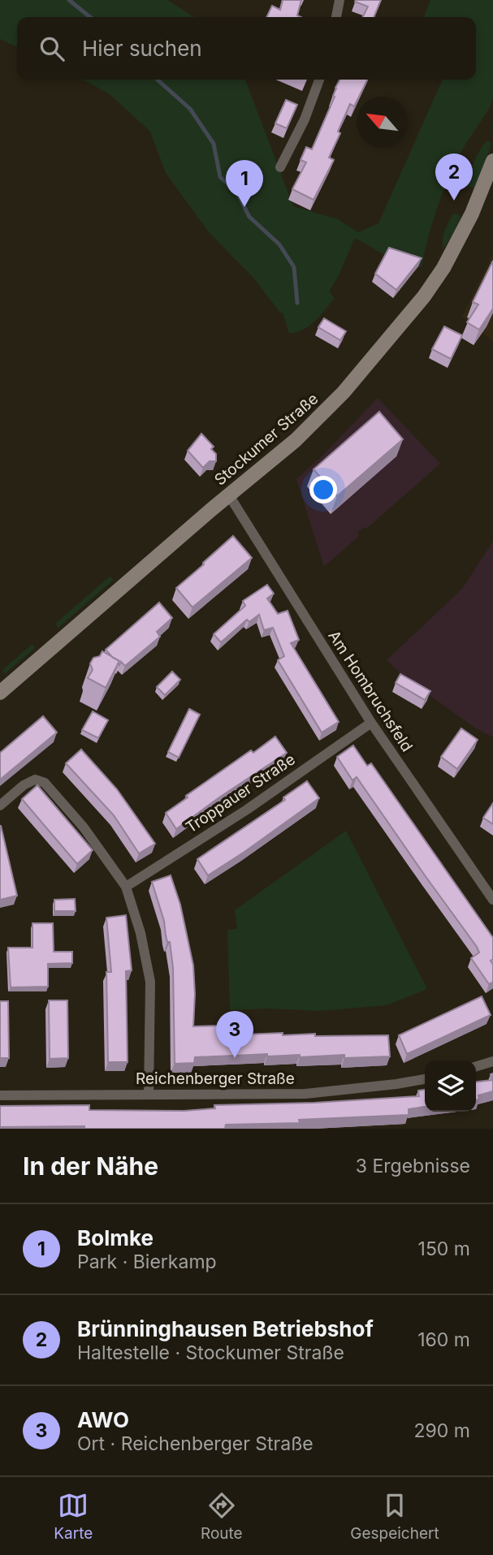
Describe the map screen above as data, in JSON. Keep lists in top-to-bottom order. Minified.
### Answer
{"streets":{"main road":["Stockumer Straße"],"street":["Am Hombruchsfeld","Troppauer Straße","Reichenberger Straße"]},"crossings":[["Stockumer Straße","Am Hombruchsfeld"],["Am Hombruchsfeld","Troppauer Straße"]],"north":"top left","page":{"search":"Hier suchen","pins":["2","1","3"],"heading":["In der Nähe","3 Ergebnisse"],"list":[{"mark":"1","name":"Bolmke","note":"Park · Bierkamp","value":"150 m"},{"mark":"2","name":"Brünninghausen Betriebshof","note":"Haltestelle · Stockumer Straße","value":"160 m"},{"mark":"3","name":"AWO","note":"Ort · Reichenberger Straße","value":"290 m"}],"nav":["Karte","Route","Gespeichert"]}}
